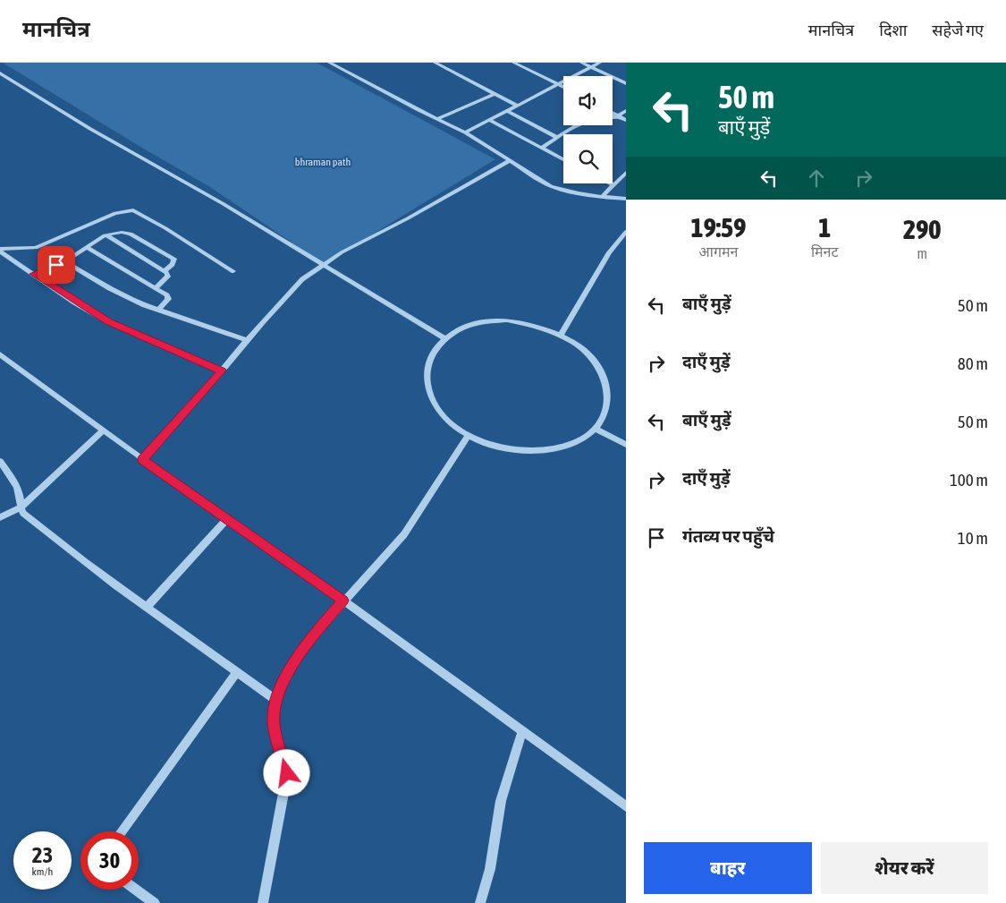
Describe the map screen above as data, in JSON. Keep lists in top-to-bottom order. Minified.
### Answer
{"parks":["bhraman path"],"page":{"header":"मानचित्र","nav":["मानचित्र","दिशा","सहेजे गए"],"turn":["50 m","बाएँ मुड़ें"],"eta":["19:59","आगमन","1","मिनट","290","m"],"list":[{"name":"बाएँ मुड़ें","value":"50 m"},{"name":"दाएँ मुड़ें","value":"80 m"},{"name":"बाएँ मुड़ें","value":"50 m"},{"name":"दाएँ मुड़ें","value":"100 m"},{"name":"गंतव्य पर पहुँचे","value":"10 m"}],"speed":"23 km/h","limit":"30","buttons":["बाहर","शेयर करें"]}}
